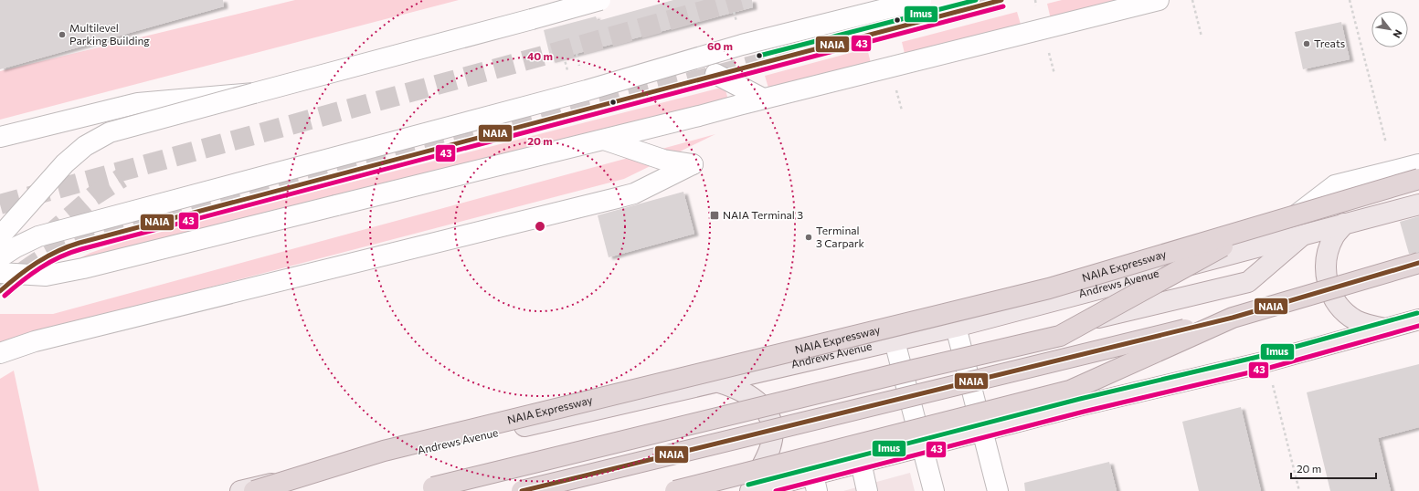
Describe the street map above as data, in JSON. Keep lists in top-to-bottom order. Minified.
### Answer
{"streets":{"highway":["NAIA Expressway"],"main road":["Andrews Avenue"]},"crossings":[["NAIA Expressway","Andrews Avenue"]],"places":{"other":["Multilevel Parking Building","Treats","Terminal 3 Carpark"],"transit":["NAIA Terminal 3"]},"lines":["transit line NAIA","transit line Imus","transit line 43"],"scale_bar":"20 m","north":"bottom right","rings":["60 m","40 m","20 m"]}
